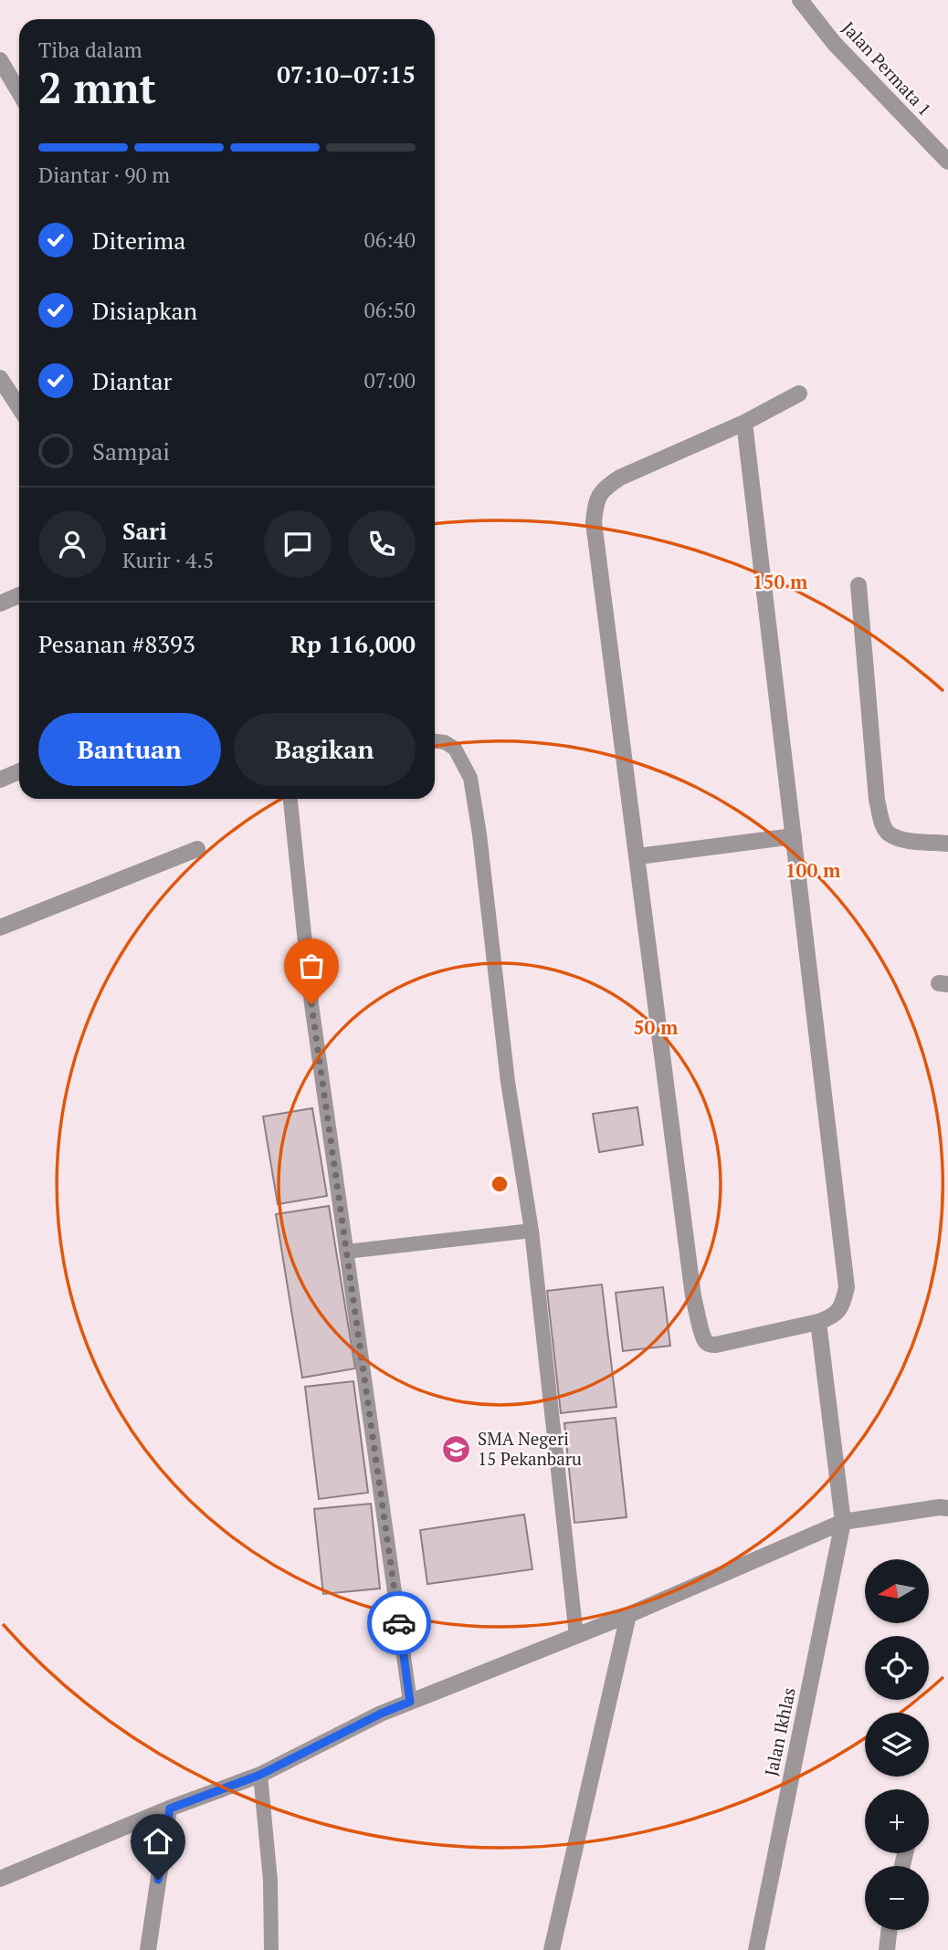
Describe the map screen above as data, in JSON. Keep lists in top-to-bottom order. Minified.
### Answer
{"streets":{"street":["Jalan Permata 1","Jalan Ikhlas"]},"places":{"school or university":["SMA Negeri 15 Pekanbaru"]},"north":"left","page":{"heading":["2 mnt","Tiba dalam","07:10–07:15"],"panel":["Sari","Kurir · 4.5","Pesanan #8393","Rp 116,000"],"bar":"Diantar · 90 m","list":[["Diterima","06:40"],["Disiapkan","06:50"],["Diantar","07:00"],"Sampai"],"buttons":["Bantuan","Bagikan"],"map_buttons":["+","−"]},"rings":["150 m","100 m","50 m"]}
